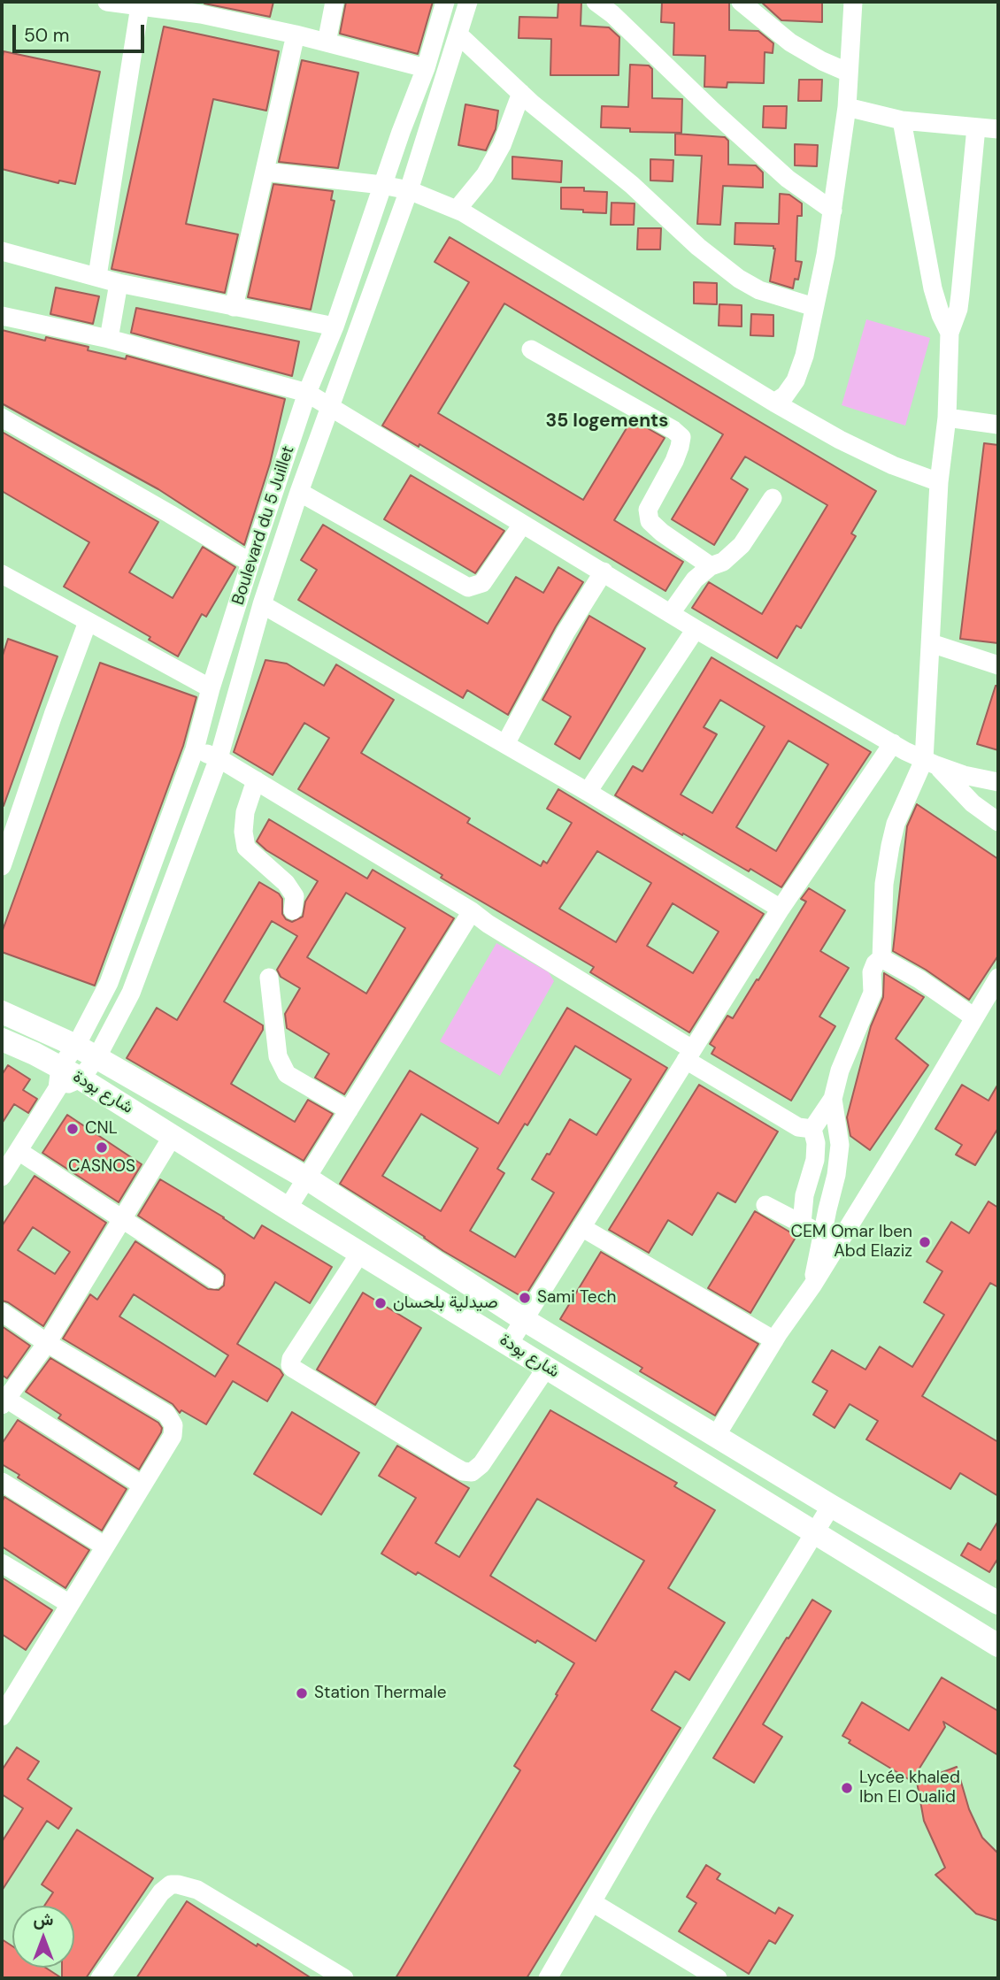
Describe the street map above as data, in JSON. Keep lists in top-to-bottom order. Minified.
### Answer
{"streets":{"street":["Boulevard du 5 Juillet","شارع بودة"]},"crossings":[["Boulevard du 5 Juillet","شارع بودة"]],"districts":["35 logements"],"places":["CNL","CASNOS","CEM Omar Iben Abd Elaziz","Sami Tech","صيدلية بلحسان","Station Thermale","Lycée khaled Ibn El Oualid"],"scale_bar":"50 m","north":"top"}
